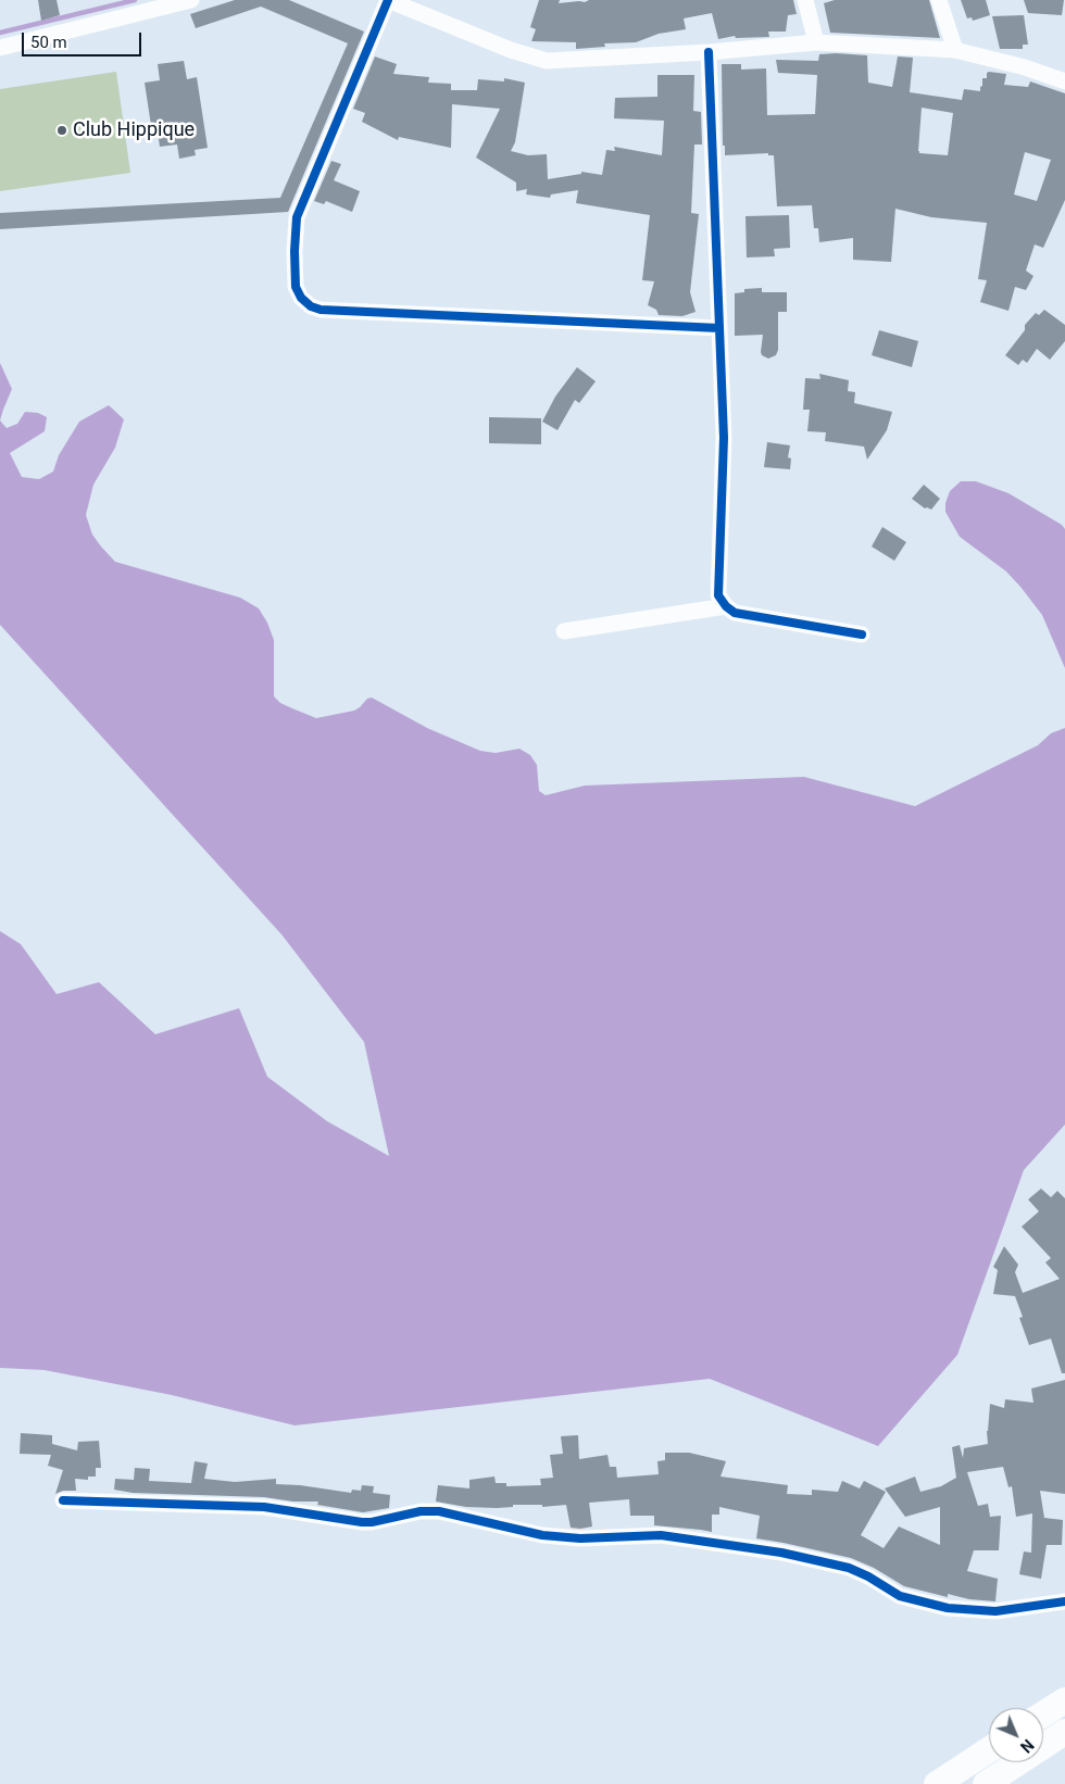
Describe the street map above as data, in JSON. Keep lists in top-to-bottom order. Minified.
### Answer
{"places":["Club Hippique"],"scale_bar":"50 m","north":"bottom right"}
